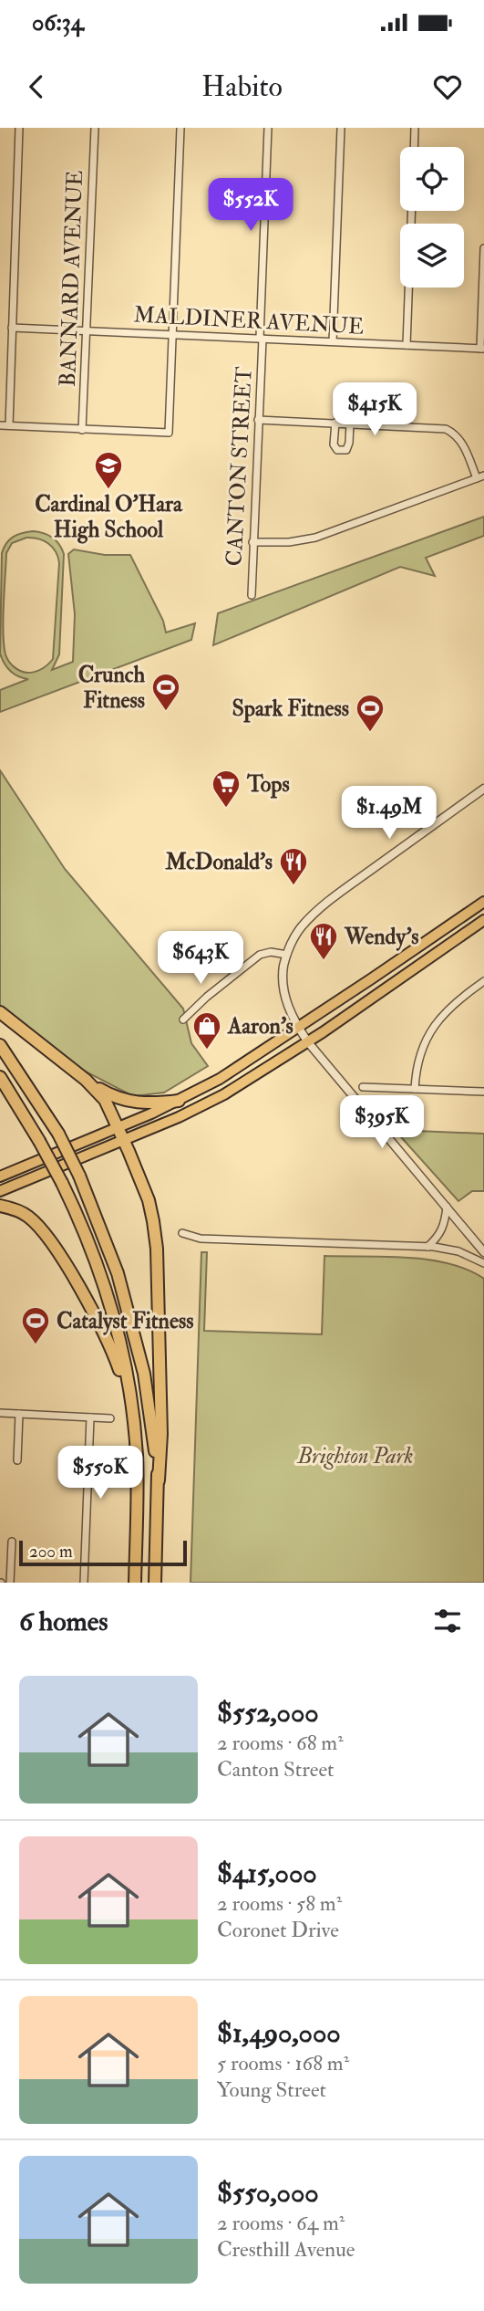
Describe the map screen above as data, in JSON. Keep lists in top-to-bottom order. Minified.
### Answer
{"streets":{"street":["BANNARD AVENUE","MALDINER AVENUE","CANTON STREET"]},"crossings":[["BANNARD AVENUE","MALDINER AVENUE"],["MALDINER AVENUE","CANTON STREET"]],"parks":["Brighton Park"],"places":{"school or university":["Cardinal O'Hara High School"],"sports":["Crunch Fitness","Spark Fitness","Catalyst Fitness"],"supermarket":["Tops"],"restaurant":["McDonald's","Wendy's"],"shop":["Aaron's"]},"scale_bar":"200 m","page":{"status":"06:34","header":"Habito","price":["$552K","$415K","$1.49M","$643K","$395K","$550K"],"scale":"200 m","heading":"6 homes","list":[{"name":"$552,000","note":"2 rooms · 68 m² · Canton Street"},{"name":"$415,000","note":"2 rooms · 58 m² · Coronet Drive"},{"name":"$1,490,000","note":"5 rooms · 168 m² · Young Street"},{"name":"$550,000","note":"2 rooms · 64 m² · Cresthill Avenue"}]}}
